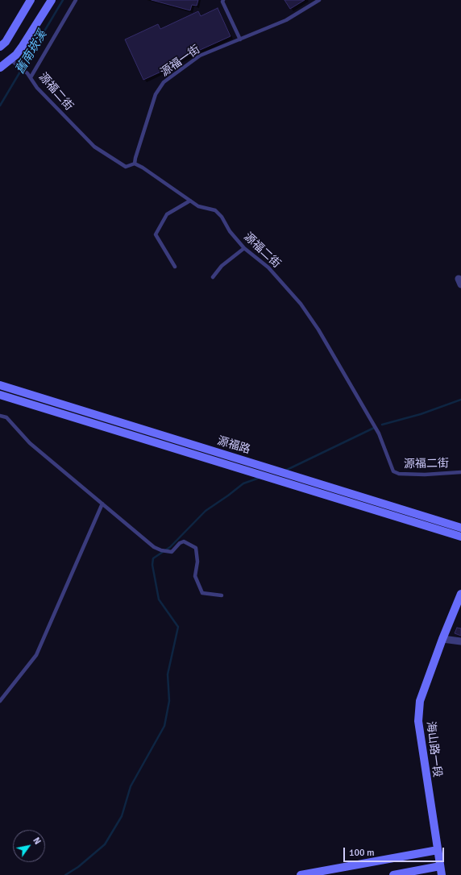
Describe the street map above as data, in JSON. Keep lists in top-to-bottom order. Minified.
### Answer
{"streets":{"street":["源福路","海山路一段"],"lane":["源福一街","源福二街"]},"crossings":[["源福一街","源福二街"]],"water":["舊南崁溪"],"scale_bar":"100 m","north":"top right"}
